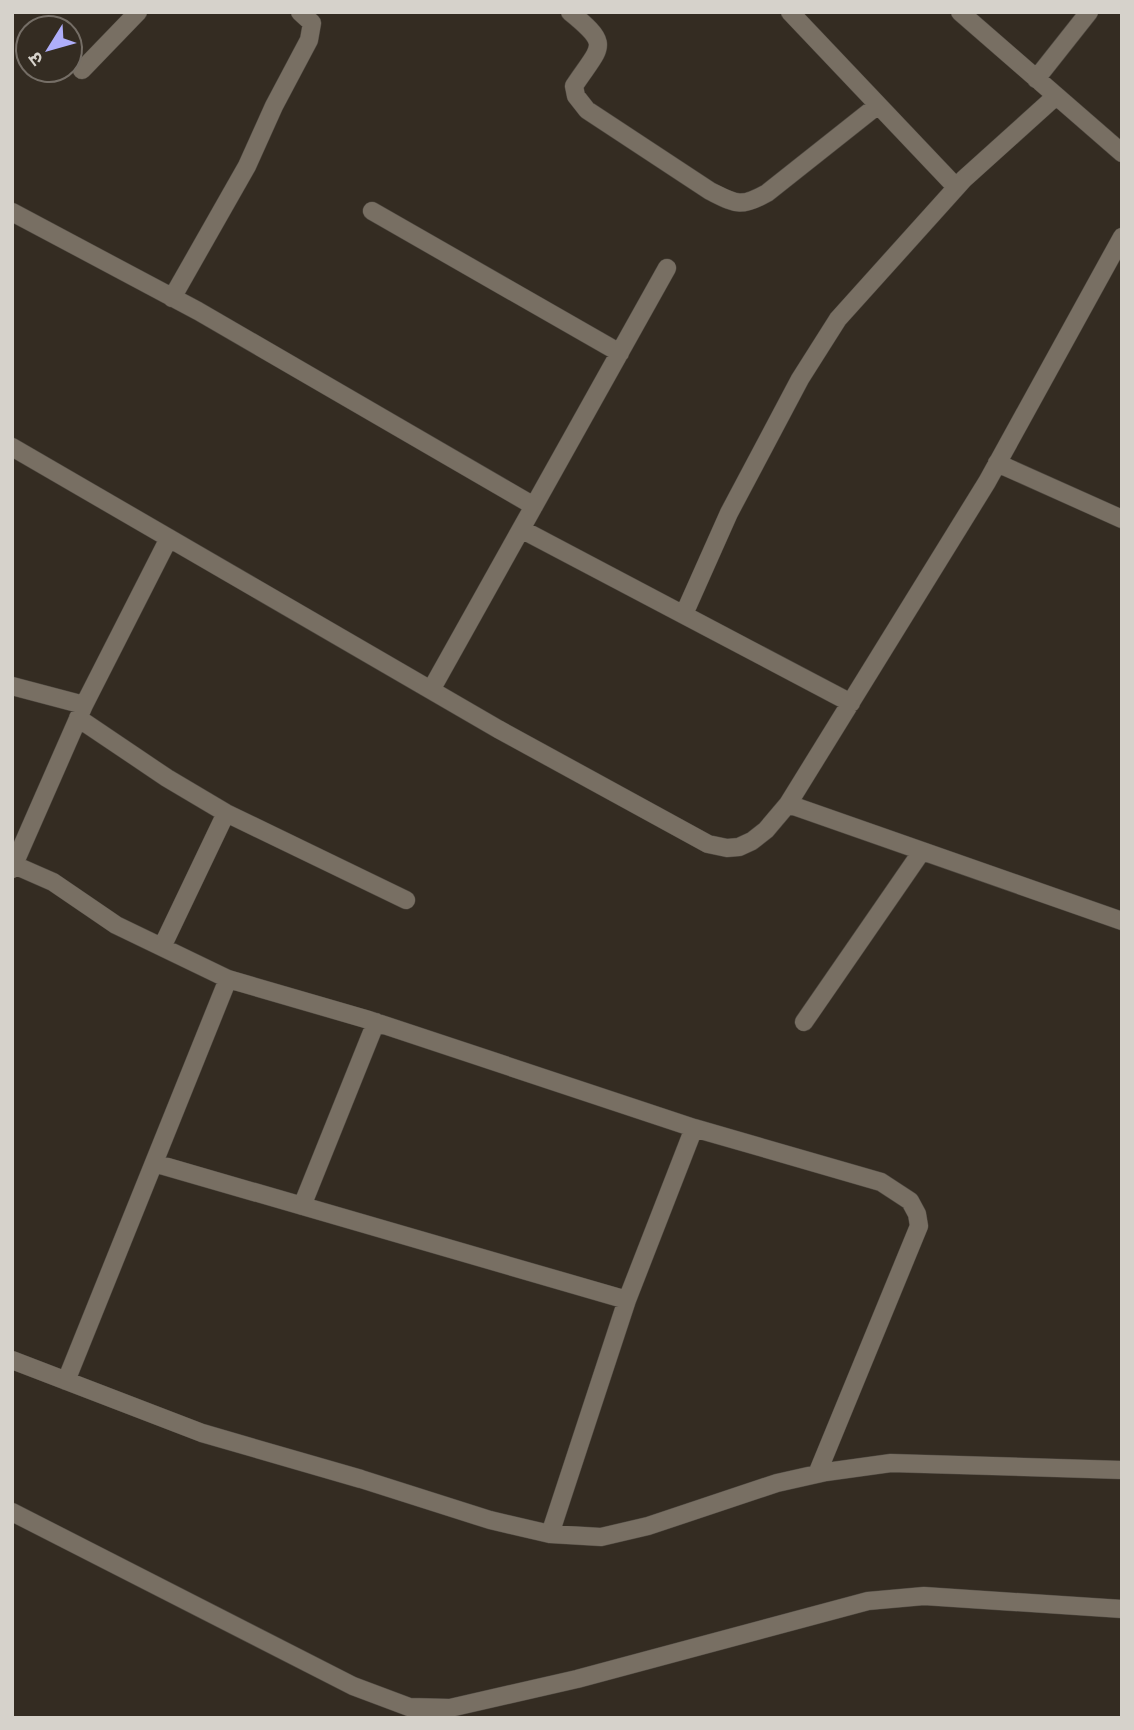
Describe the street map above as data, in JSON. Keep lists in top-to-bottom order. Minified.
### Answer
{"north":"bottom left"}
